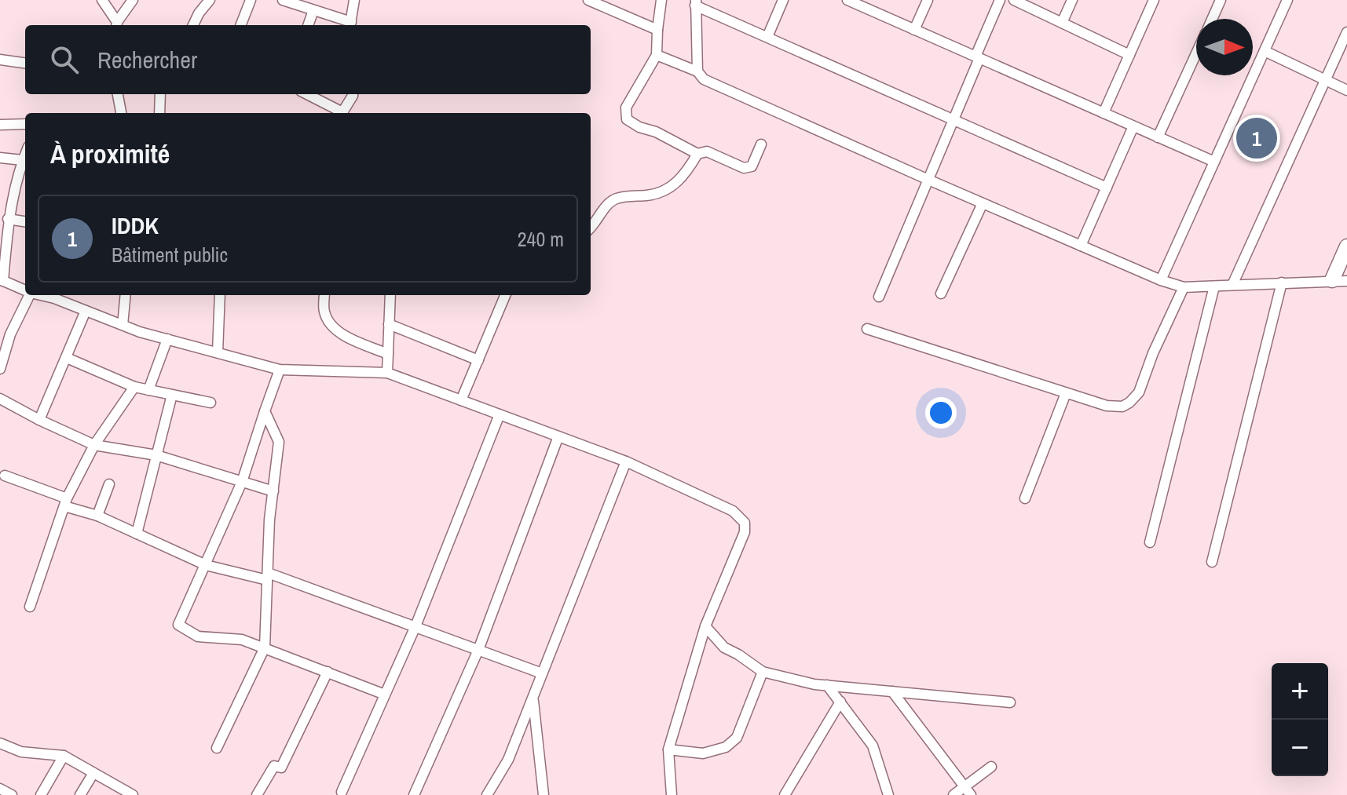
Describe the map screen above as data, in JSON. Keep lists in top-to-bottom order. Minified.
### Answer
{"north":"right","page":{"search":"Rechercher","heading":"À proximité","pins":"1","list":[{"mark":"1","name":"IDDK","note":"Bâtiment public","value":"240 m"}],"map_buttons":["+","−"]}}
